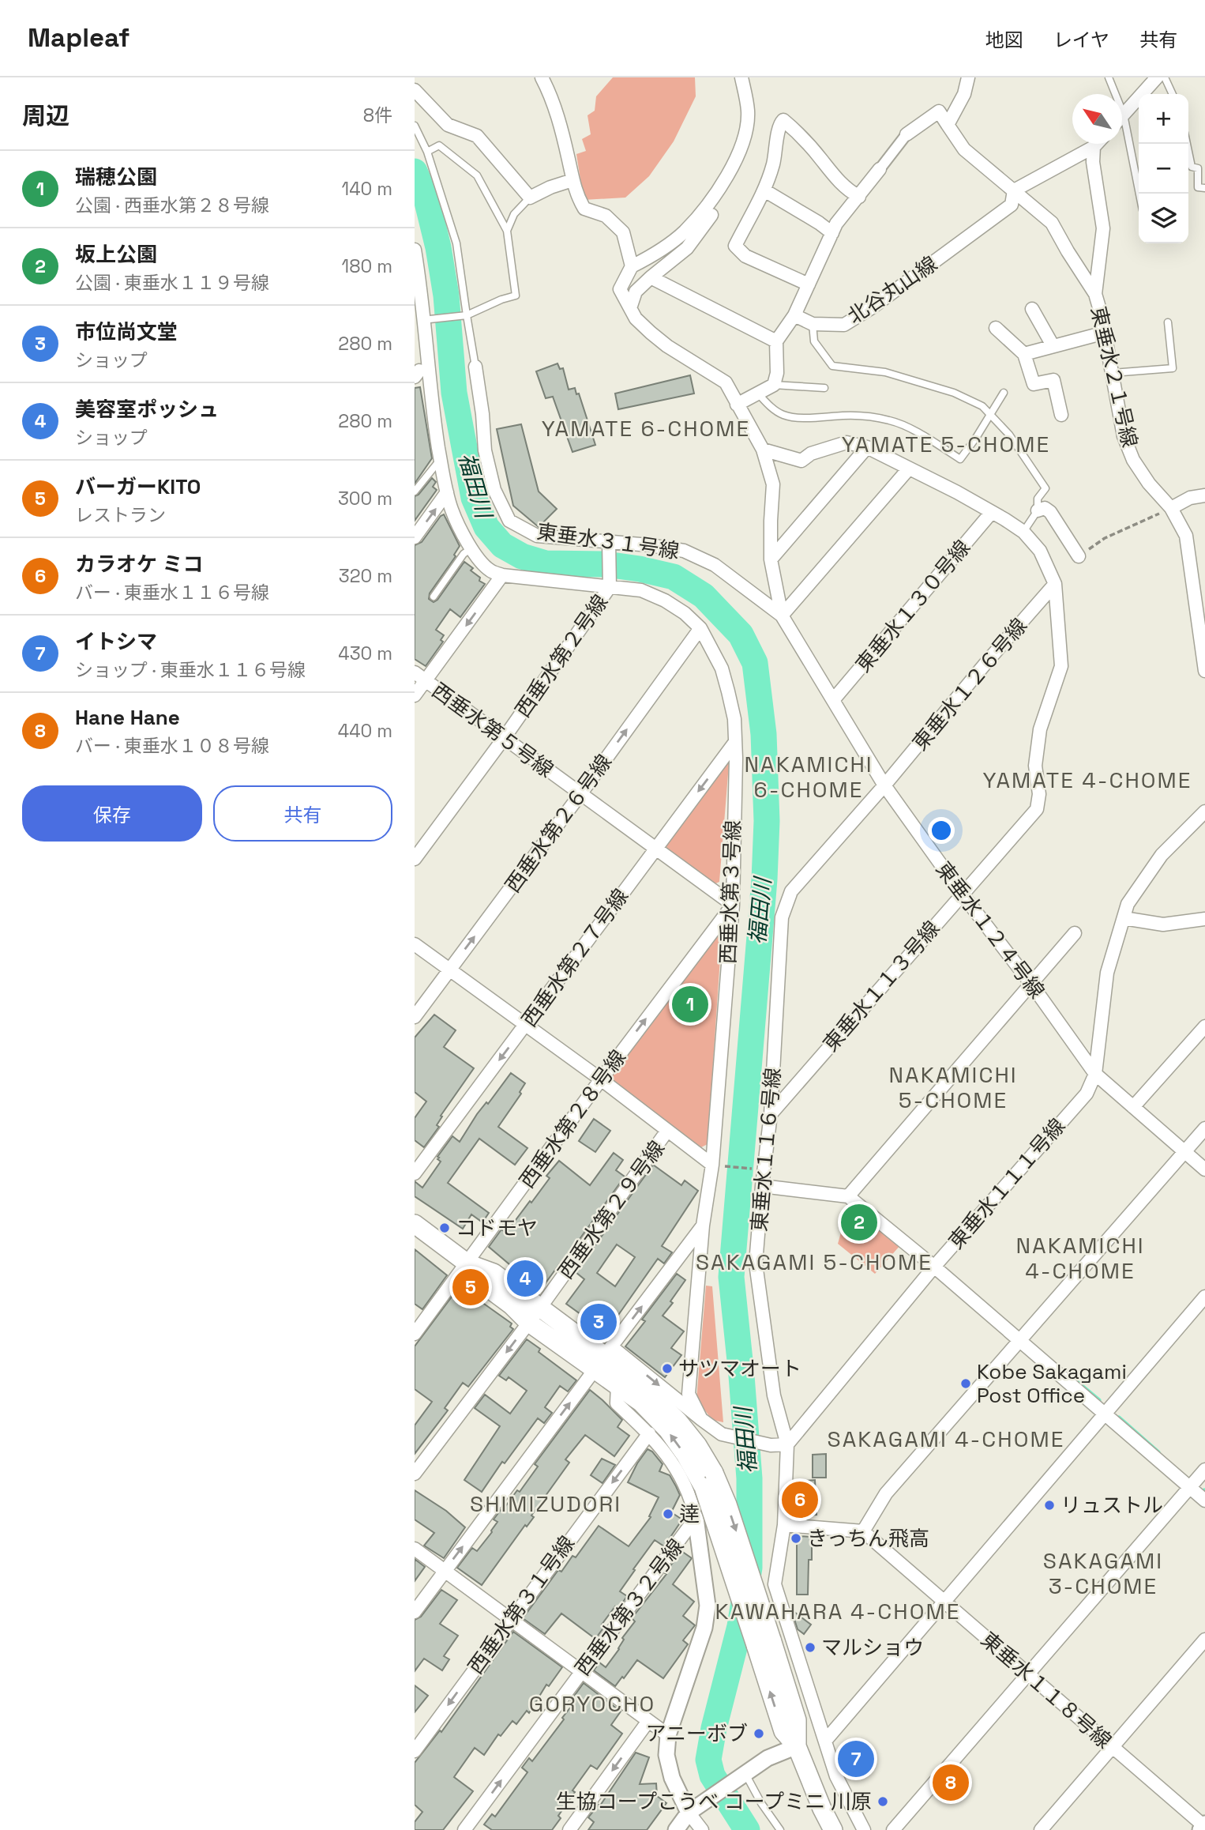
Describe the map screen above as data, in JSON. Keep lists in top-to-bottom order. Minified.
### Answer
{"streets":{"street":["北谷丸山線","東垂水２１号線","東垂水３１号線","東垂水１３０号線","西垂水第２号線","東垂水１２６号線","西垂水第５号線","西垂水第２６号線","西垂水第３号線","東垂水１２４号線","西垂水第２７号線","東垂水１１３号線","西垂水第２８号線","東垂水１１６号線","東垂水１１１号線","西垂水第２９号線","西垂水第３１号線","西垂水第３２号線","東垂水１１８号線"]},"crossings":[["東垂水３１号線","東垂水１２４号線"],["東垂水１３０号線","東垂水１２４号線"],["西垂水第２号線","西垂水第５号線"],["西垂水第２号線","西垂水第３号線"],["東垂水１２６号線","東垂水１２４号線"],["東垂水１２６号線","東垂水１１３号線"],["東垂水１２６号線","東垂水１１６号線"],["西垂水第５号線","西垂水第２６号線"],["西垂水第５号線","西垂水第３号線"],["西垂水第５号線","西垂水第２７号線"],["西垂水第５号線","西垂水第２８号線"],["西垂水第２６号線","西垂水第３号線"],["西垂水第３号線","西垂水第２７号線"],["西垂水第３号線","西垂水第２８号線"],["東垂水１２４号線","東垂水１１３号線"],["東垂水１２４号線","東垂水１１６号線"],["東垂水１２４号線","東垂水１１１号線"],["東垂水１１３号線","東垂水１１６号線"],["東垂水１１６号線","東垂水１１１号線"]],"one_way":["西垂水第２６号線","西垂水第２７号線","西垂水第２８号線"],"districts":["YAMATE 6-CHOME","YAMATE 5-CHOME","NAKAMICHI 6-CHOME","YAMATE 4-CHOME","NAKAMICHI 5-CHOME","NAKAMICHI 4-CHOME","SAKAGAMI 5-CHOME","SAKAGAMI 4-CHOME","SHIMIZUDORI","SAKAGAMI 3-CHOME","KAWAHARA 4-CHOME","GORYOCHO"],"water":["福田川"],"places":["コドモヤ","サツマオート","Kobe Sakagami Post Office","リュストル","逹","きっちん飛高","マルショウ","アニーボブ","生協コープこうべ コープミニ 川原"],"north":"top left","page":{"header":"Mapleaf","nav":["地図","レイヤ","共有"],"heading":["周辺","8件"],"map_buttons":["+","−"],"list":[{"mark":"1","name":"瑞穂公園","note":"公園 · 西垂水第２８号線","value":"140 m"},{"mark":"2","name":"坂上公園","note":"公園 · 東垂水１１９号線","value":"180 m"},{"mark":"3","name":"市位尚文堂","note":"ショップ","value":"280 m"},{"mark":"4","name":"美容室ポッシュ","note":"ショップ","value":"280 m"},{"mark":"5","name":"バーガーKITO","note":"レストラン","value":"300 m"},{"mark":"6","name":"カラオケ ミコ","note":"バー · 東垂水１１６号線","value":"320 m"},{"mark":"7","name":"イトシマ","note":"ショップ · 東垂水１１６号線","value":"430 m"},{"mark":"8","name":"Hane Hane","note":"バー · 東垂水１０８号線","value":"440 m"}],"buttons":["保存","共有"],"pins":["1","2","4","5","3","6","7","8"]}}
